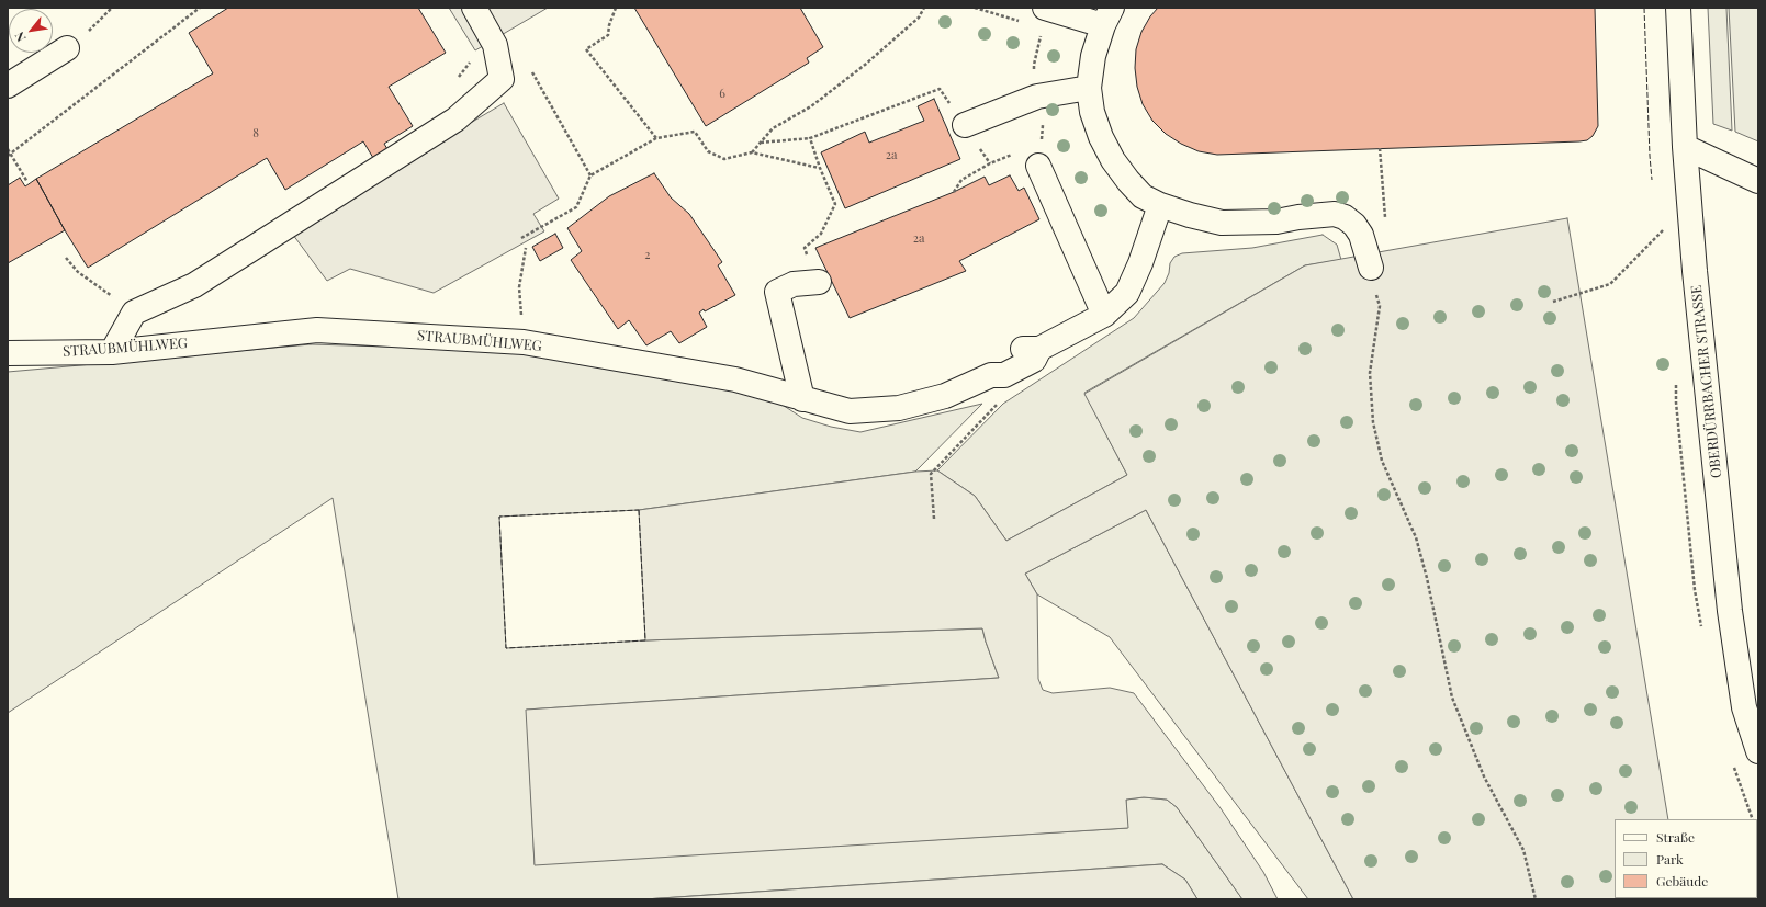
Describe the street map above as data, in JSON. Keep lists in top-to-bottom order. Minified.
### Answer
{"streets":{"street":["STRAUBMÜHLWEG","OBERDÜRRBACHER STRASSE"]},"house_numbers":["6","8","2a","2a","2"],"legend":["Straße","Park","Gebäude"],"north":"bottom left"}
